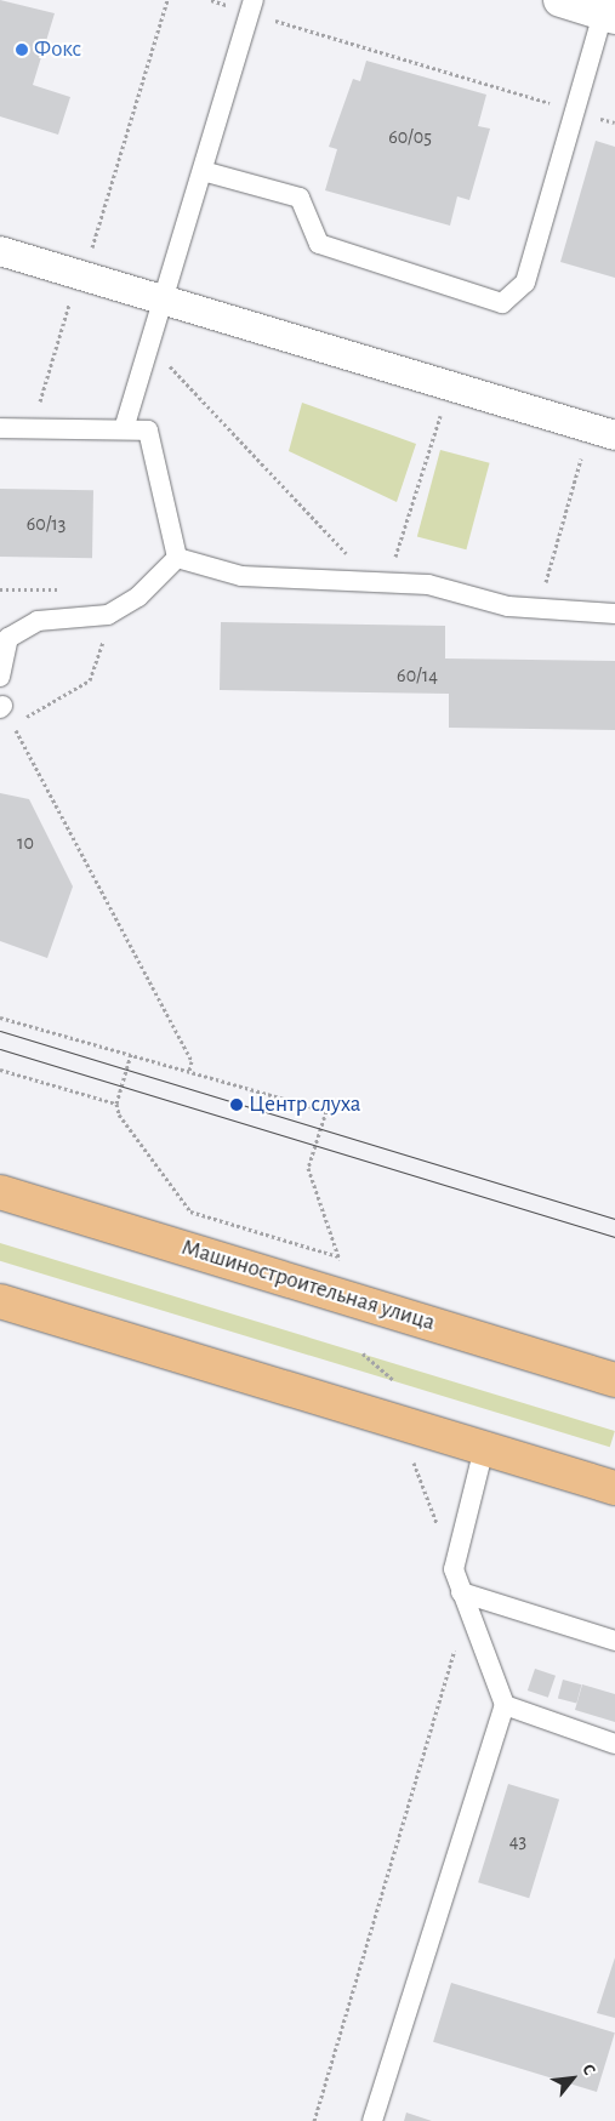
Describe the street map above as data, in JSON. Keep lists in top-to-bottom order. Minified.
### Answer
{"streets":{"main road":["Машиностроительная улица"]},"places":["Фокс","Центр слуха"],"house_numbers":["60/05","60/13","60/14","10","43"],"north":"top right"}
